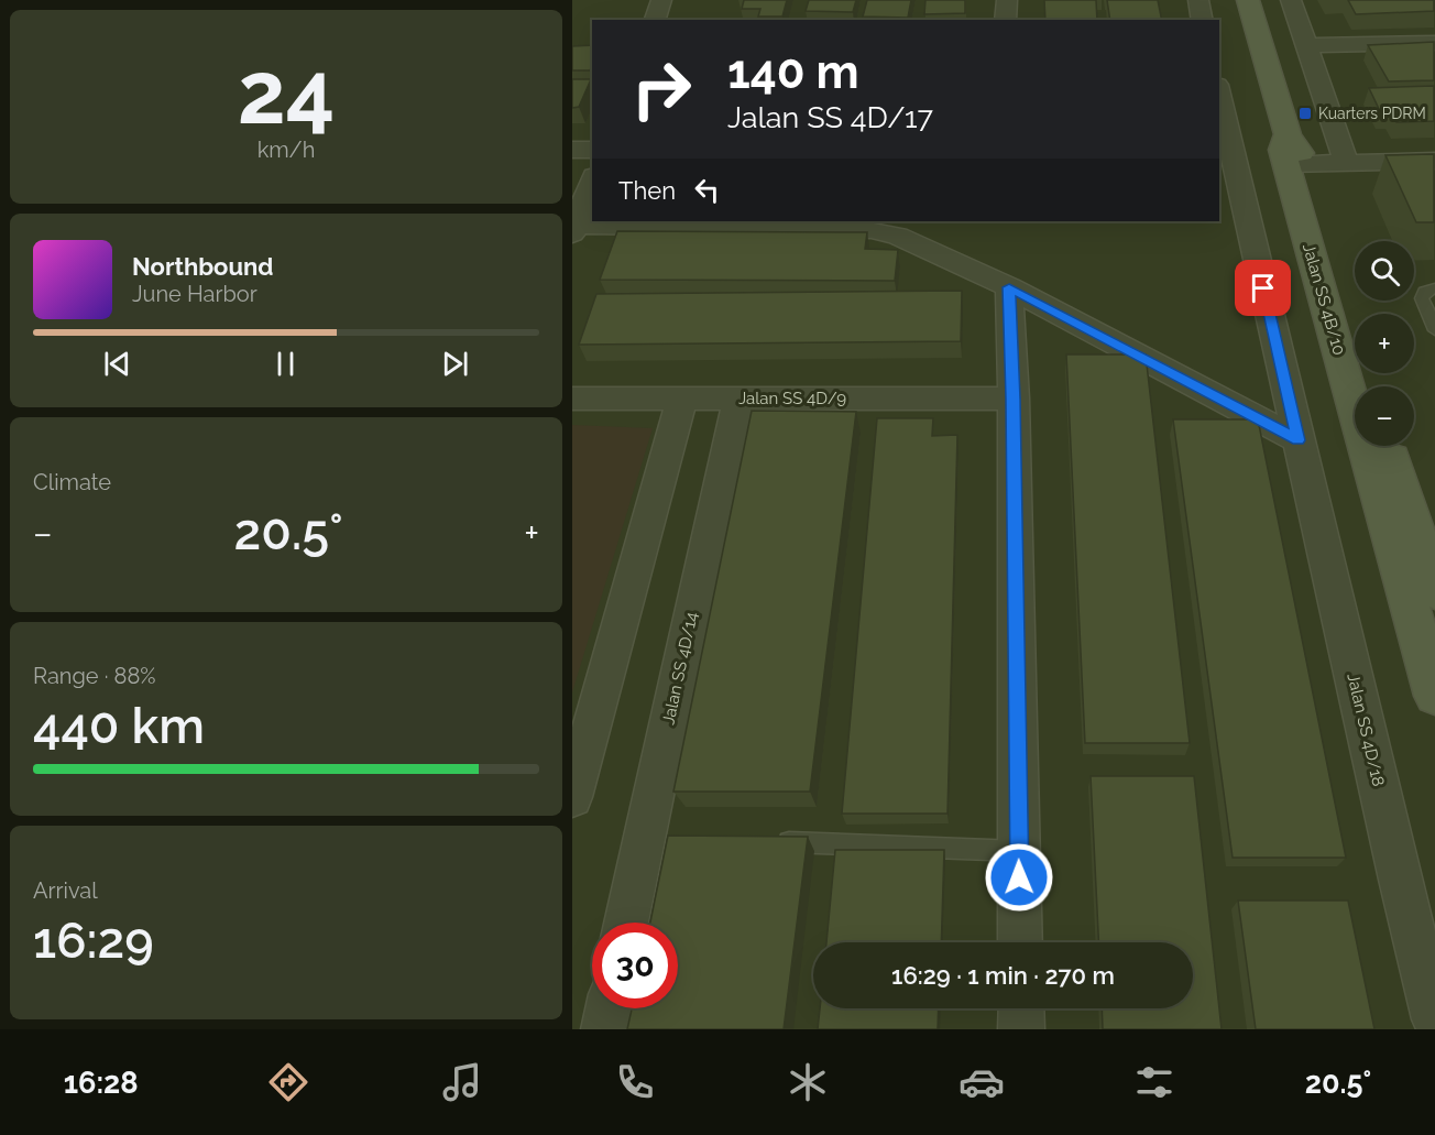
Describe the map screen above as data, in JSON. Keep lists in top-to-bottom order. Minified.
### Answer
{"streets":{"street":["Jalan SS 4B/10","Jalan SS 4D/9","Jalan SS 4D/14","Jalan SS 4D/18"]},"crossings":[["Jalan SS 4D/9","Jalan SS 4D/14"]],"places":{"transit":["Kuarters PDRM"]},"page":{"tile":[["24","km/h"],"Climate",["Range · 88%","440 km"],["Arrival","16:29"]],"turn":["140 m","Jalan SS 4D/17"],"then":"Then","song":["Northbound","June Harbor"],"map_buttons":["+","−"],"heat":["−","20.5°","+"],"limit":"30","trip":"16:29 · 1 min · 270 m","tabs":["16:28","20.5°"]}}
